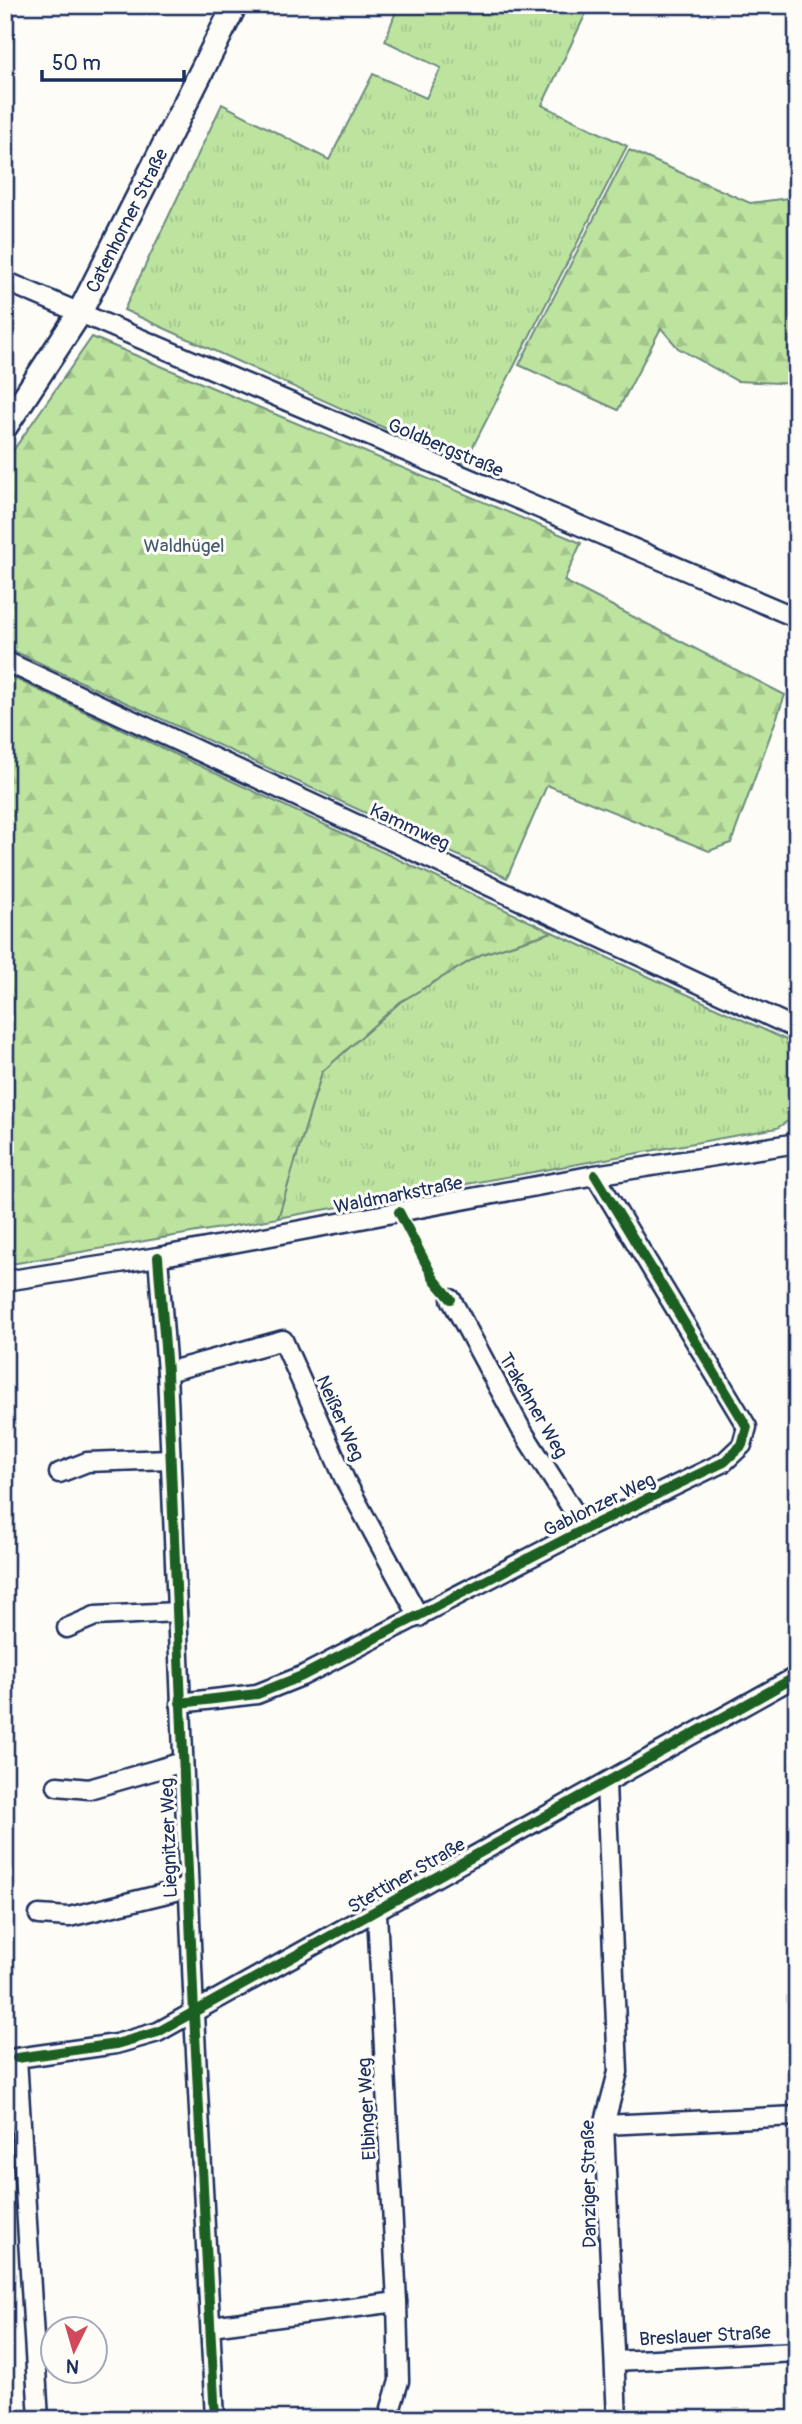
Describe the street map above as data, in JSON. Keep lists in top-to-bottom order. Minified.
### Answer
{"streets":{"street":["Catenhorner Straße","Goldbergstraße","Kammweg","Waldmarkstraße","Trakehner Weg","Neißer Weg","Gablonzer Weg","Liegnitzer Weg","Stettiner Straße","Elbinger Weg","Danziger Straße","Breslauer Straße"]},"crossings":[["Catenhorner Straße","Goldbergstraße"],["Waldmarkstraße","Gablonzer Weg"],["Waldmarkstraße","Liegnitzer Weg"],["Trakehner Weg","Gablonzer Weg"],["Neißer Weg","Gablonzer Weg"],["Neißer Weg","Liegnitzer Weg"],["Gablonzer Weg","Liegnitzer Weg"],["Liegnitzer Weg","Stettiner Straße"],["Stettiner Straße","Elbinger Weg"],["Stettiner Straße","Danziger Straße"],["Danziger Straße","Breslauer Straße"]],"parks":["Waldhügel"],"scale_bar":"50 m","north":"bottom"}
